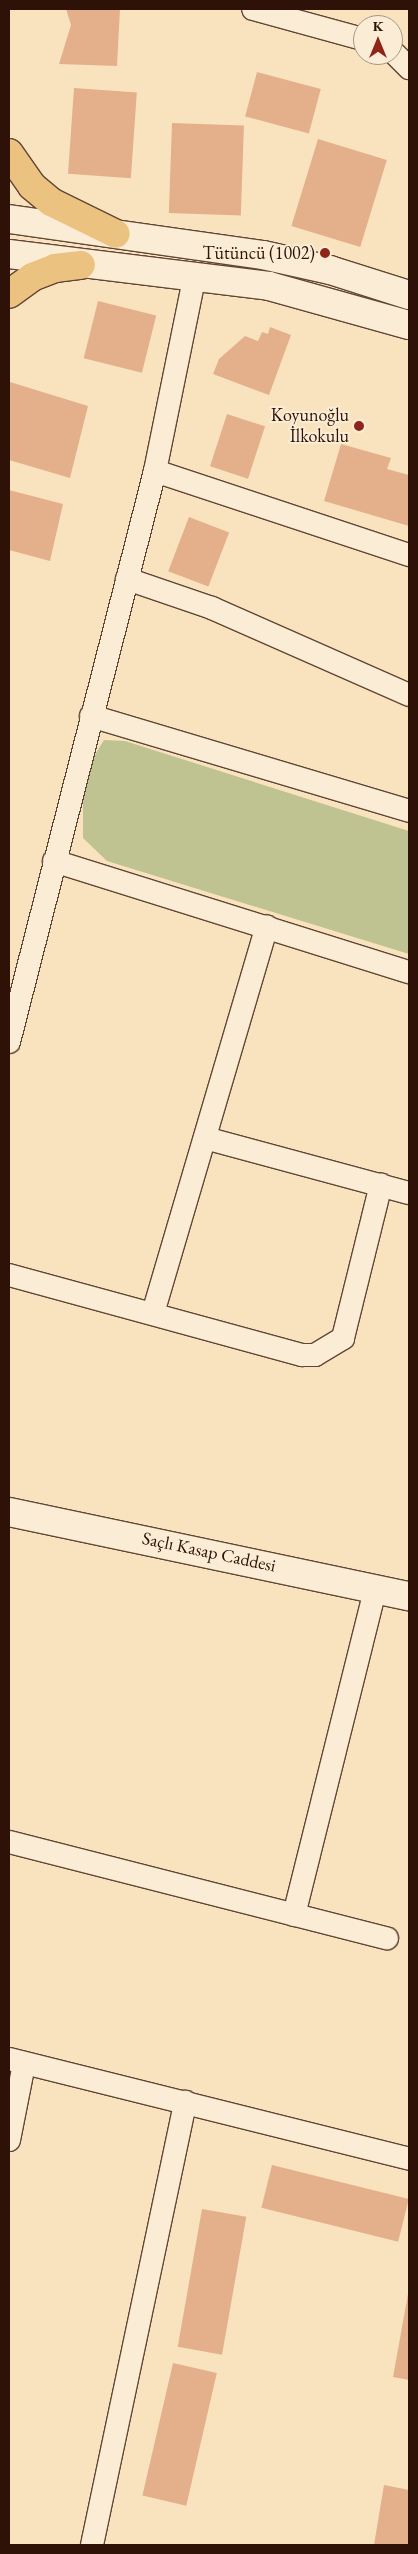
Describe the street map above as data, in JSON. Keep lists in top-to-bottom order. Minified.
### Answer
{"streets":{"street":["Saçlı Kasap Caddesi"]},"places":["Tütüncü (1002)","Koyunoğlu İlkokulu"],"north":"top"}
